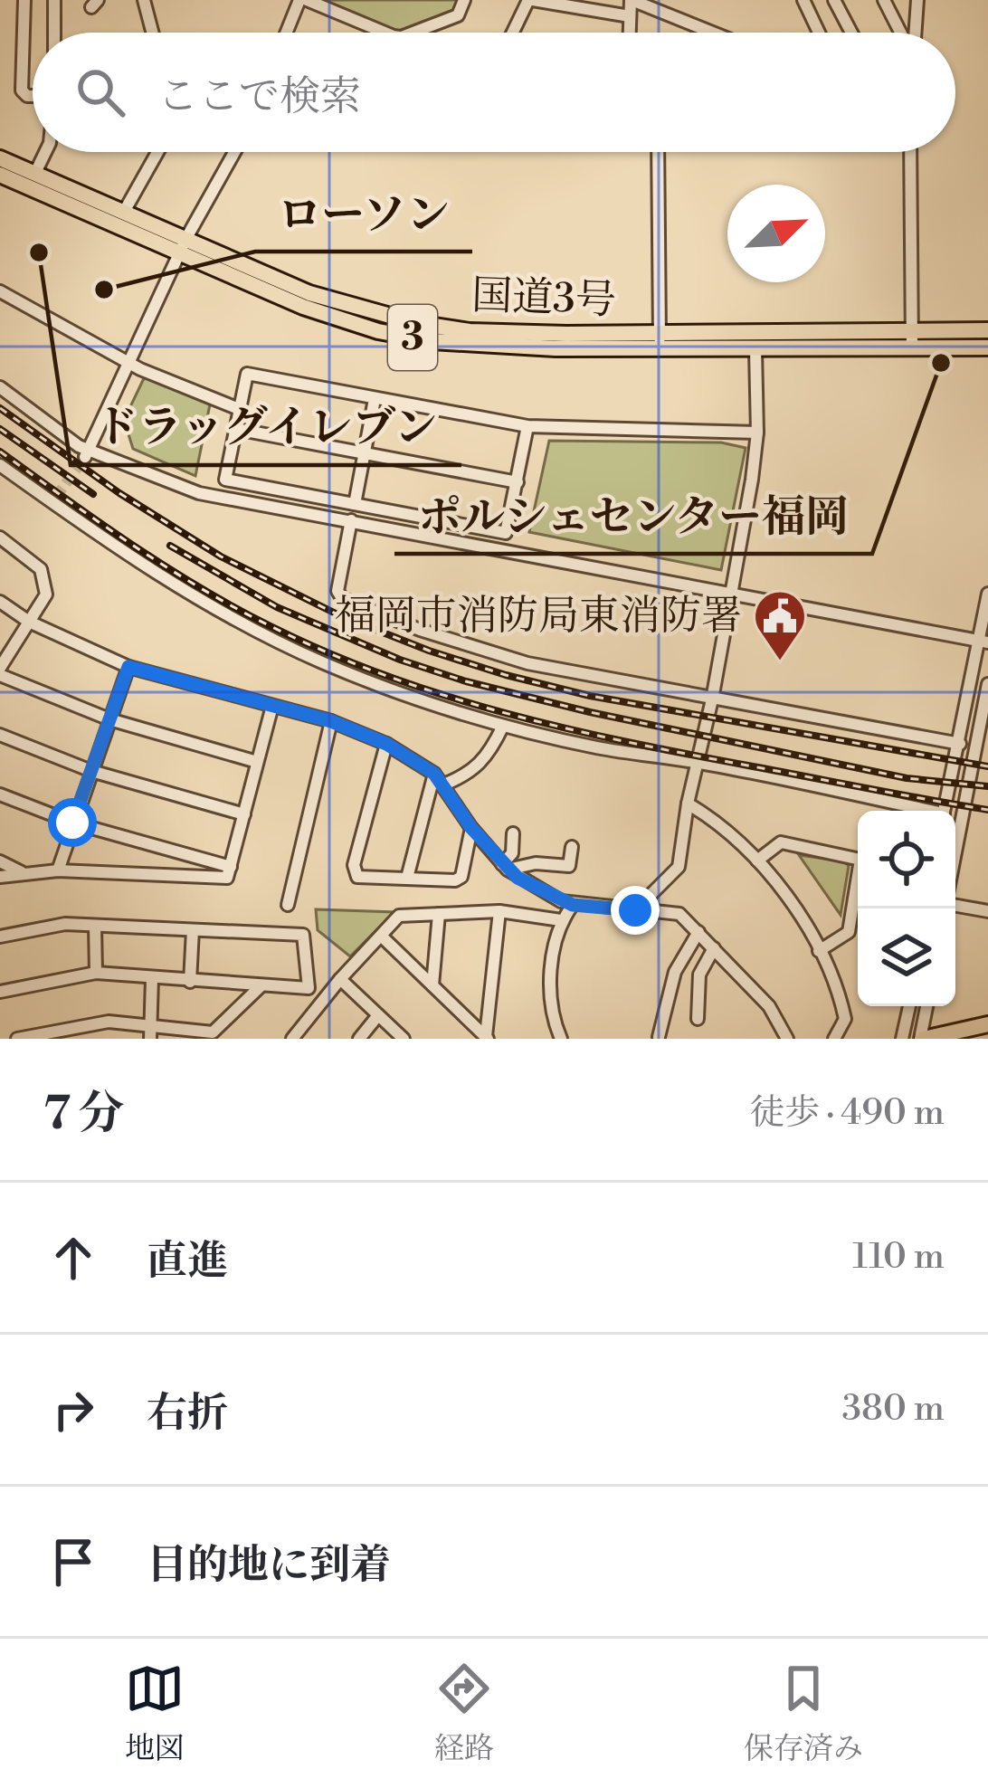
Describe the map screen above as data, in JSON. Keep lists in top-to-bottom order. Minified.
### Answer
{"streets":{"highway":["国道3号","3"]},"places":{"other":["ドラッグイレブン","ローソン","ポルシェセンター福岡"],"public building":["福岡市消防局東消防署"]},"north":"top right","page":{"search":"ここで検索","heading":["7 分","徒歩 · 490 m"],"list":[["直進","110 m"],["右折","380 m"],"目的地に到着"],"nav":["地図","経路","保存済み"]}}
